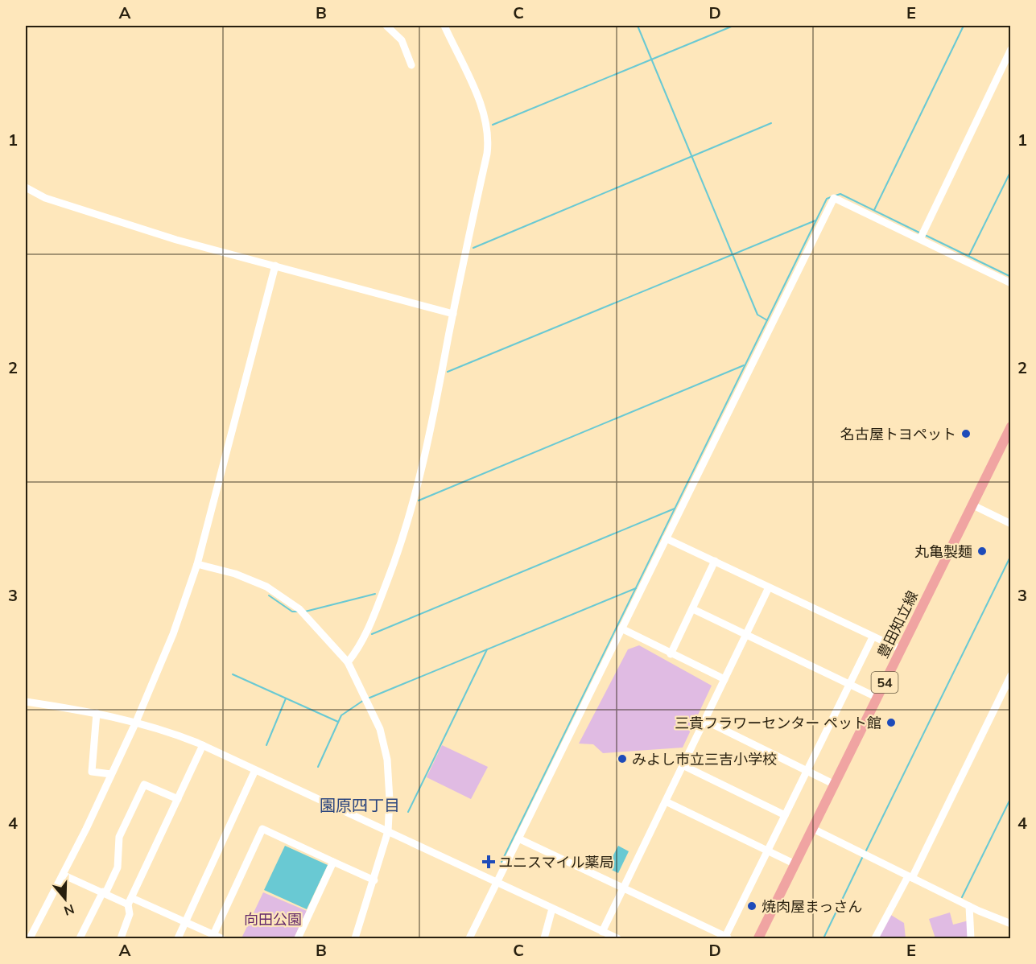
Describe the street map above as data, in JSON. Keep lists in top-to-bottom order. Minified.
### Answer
{"streets":{"main road":["豊田知立線","54"]},"districts":["園原四丁目"],"parks":["向田公園"],"places":{"other":["名古屋トヨペット","丸亀製麺","三貴フラワーセンター ペット館","みよし市立三吉小学校","焼肉屋まっさん"],"health":["ユニスマイル薬局"]},"north":"bottom","grid":{"columns":["A","B","C","D","E"],"rows":["1","2","3","4"]}}
